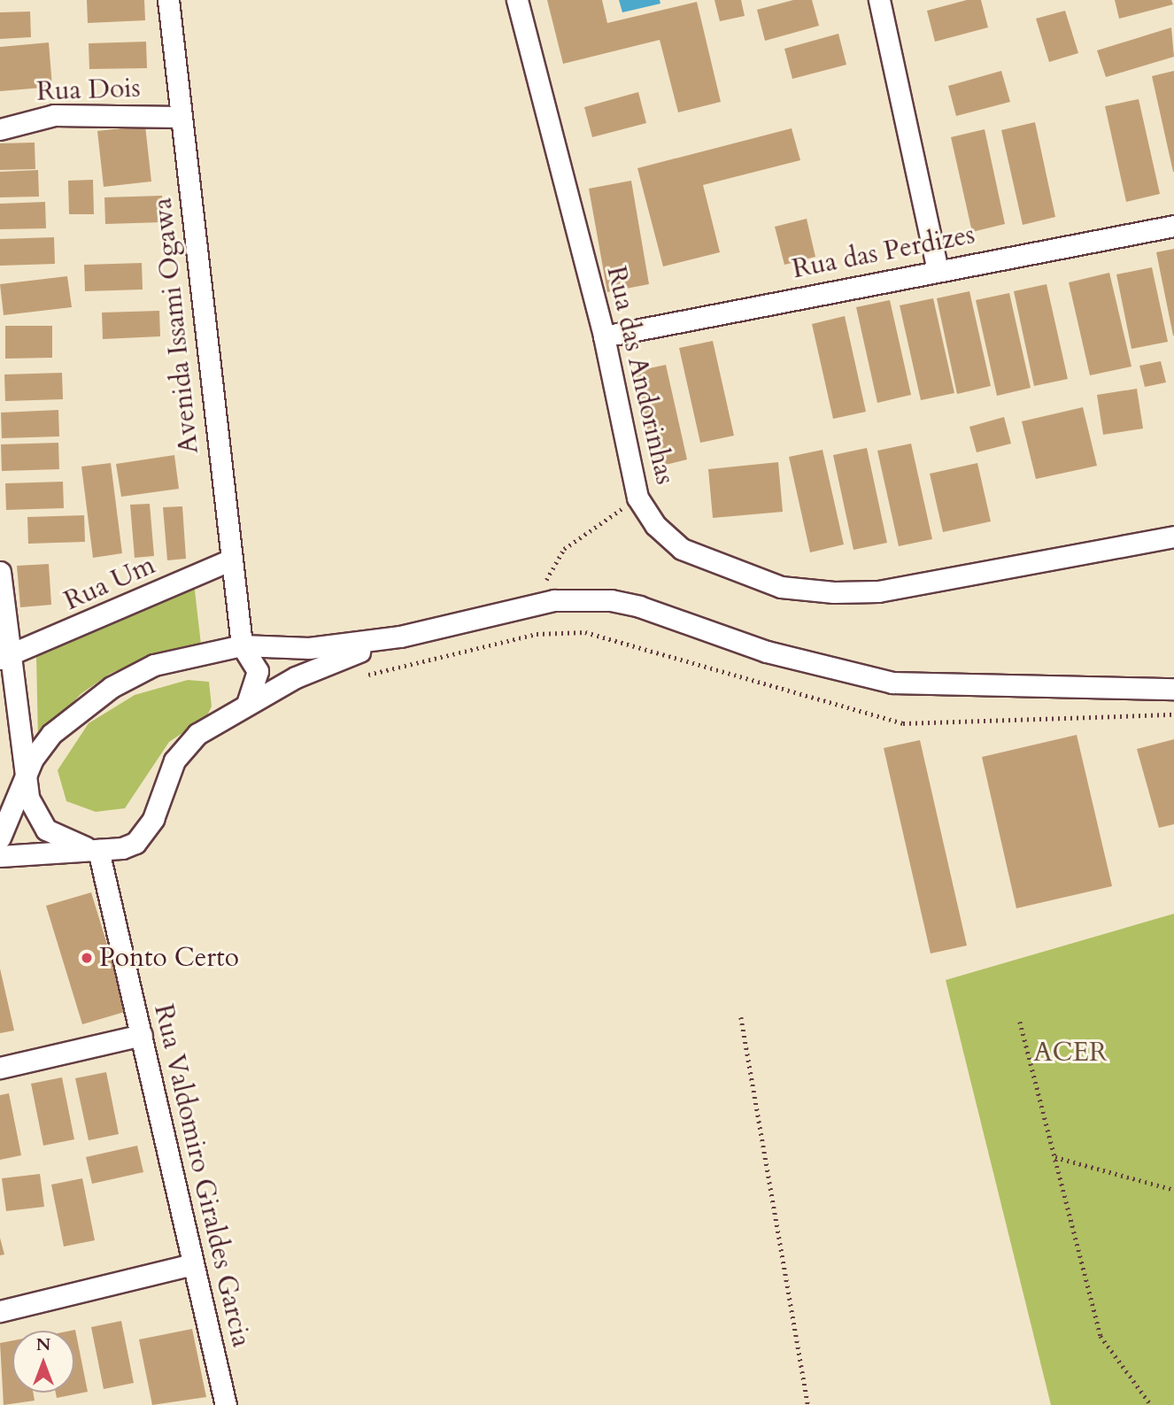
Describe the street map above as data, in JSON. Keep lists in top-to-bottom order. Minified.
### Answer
{"streets":{"street":["Rua Dois","Rua das Perdizes","Avenida Issami Ogawa","Rua das Andorinhas","Rua Um","Rua Valdomiro Giraldes Garcia"]},"crossings":[["Rua Dois","Avenida Issami Ogawa"],["Rua das Perdizes","Rua das Andorinhas"],["Avenida Issami Ogawa","Rua Um"]],"parks":["ACER"],"places":["Ponto Certo"],"north":"top"}
